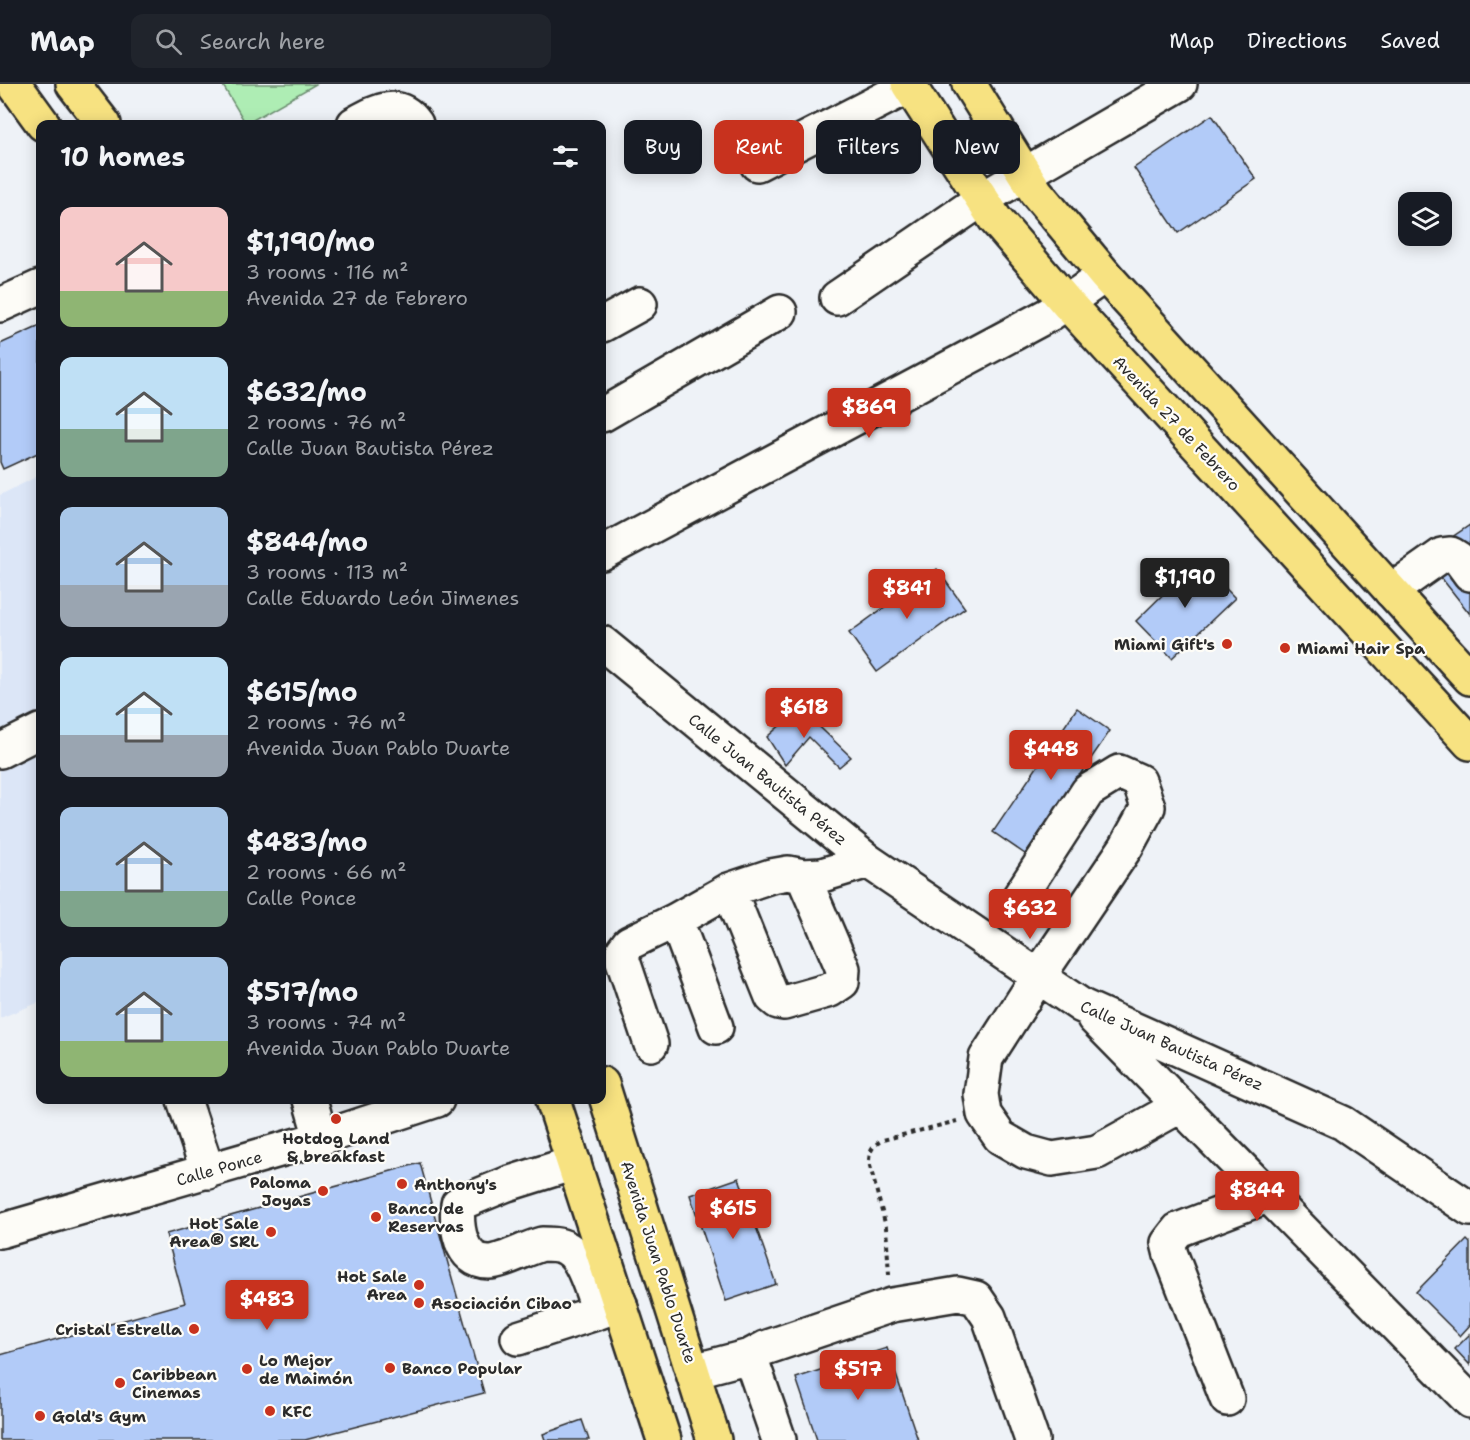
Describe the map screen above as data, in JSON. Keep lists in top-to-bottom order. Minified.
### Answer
{"streets":{"main road":["Avenida 27 de Febrero","Avenida Juan Pablo Duarte"],"street":["Calle Juan Bautista Pérez","Calle Ponce"]},"places":["Miami Gift's","Miami Hair Spa","Hotdog Land & breakfast","Anthony's","Paloma Joyas","Banco de Reservas","Hot Sale Area® SRL","Hot Sale Area","Asociación Cibao","Cristal Estrella","Banco Popular","Lo Mejor de Maimón","Caribbean Cinemas","KFC","Gold's Gym"],"page":{"header":"Map","search":"Search here","nav":["Map","Directions","Saved"],"chip":["Buy","Rent","Filters","New"],"heading":"10 homes","list":[{"name":"$1,190/mo","note":"3 rooms · 116 m² · Avenida 27 de Febrero"},{"name":"$632/mo","note":"2 rooms · 76 m² · Calle Juan Bautista Pérez"},{"name":"$844/mo","note":"3 rooms · 113 m² · Calle Eduardo León Jimenes"},{"name":"$615/mo","note":"2 rooms · 76 m² · Avenida Juan Pablo Duarte"},{"name":"$483/mo","note":"2 rooms · 66 m² · Calle Ponce"},{"name":"$517/mo","note":"3 rooms · 74 m² · Avenida Juan Pablo Duarte"}],"price":["$869","$1,190","$841","$618","$448","$632","$844","$615","$483","$517"]}}
